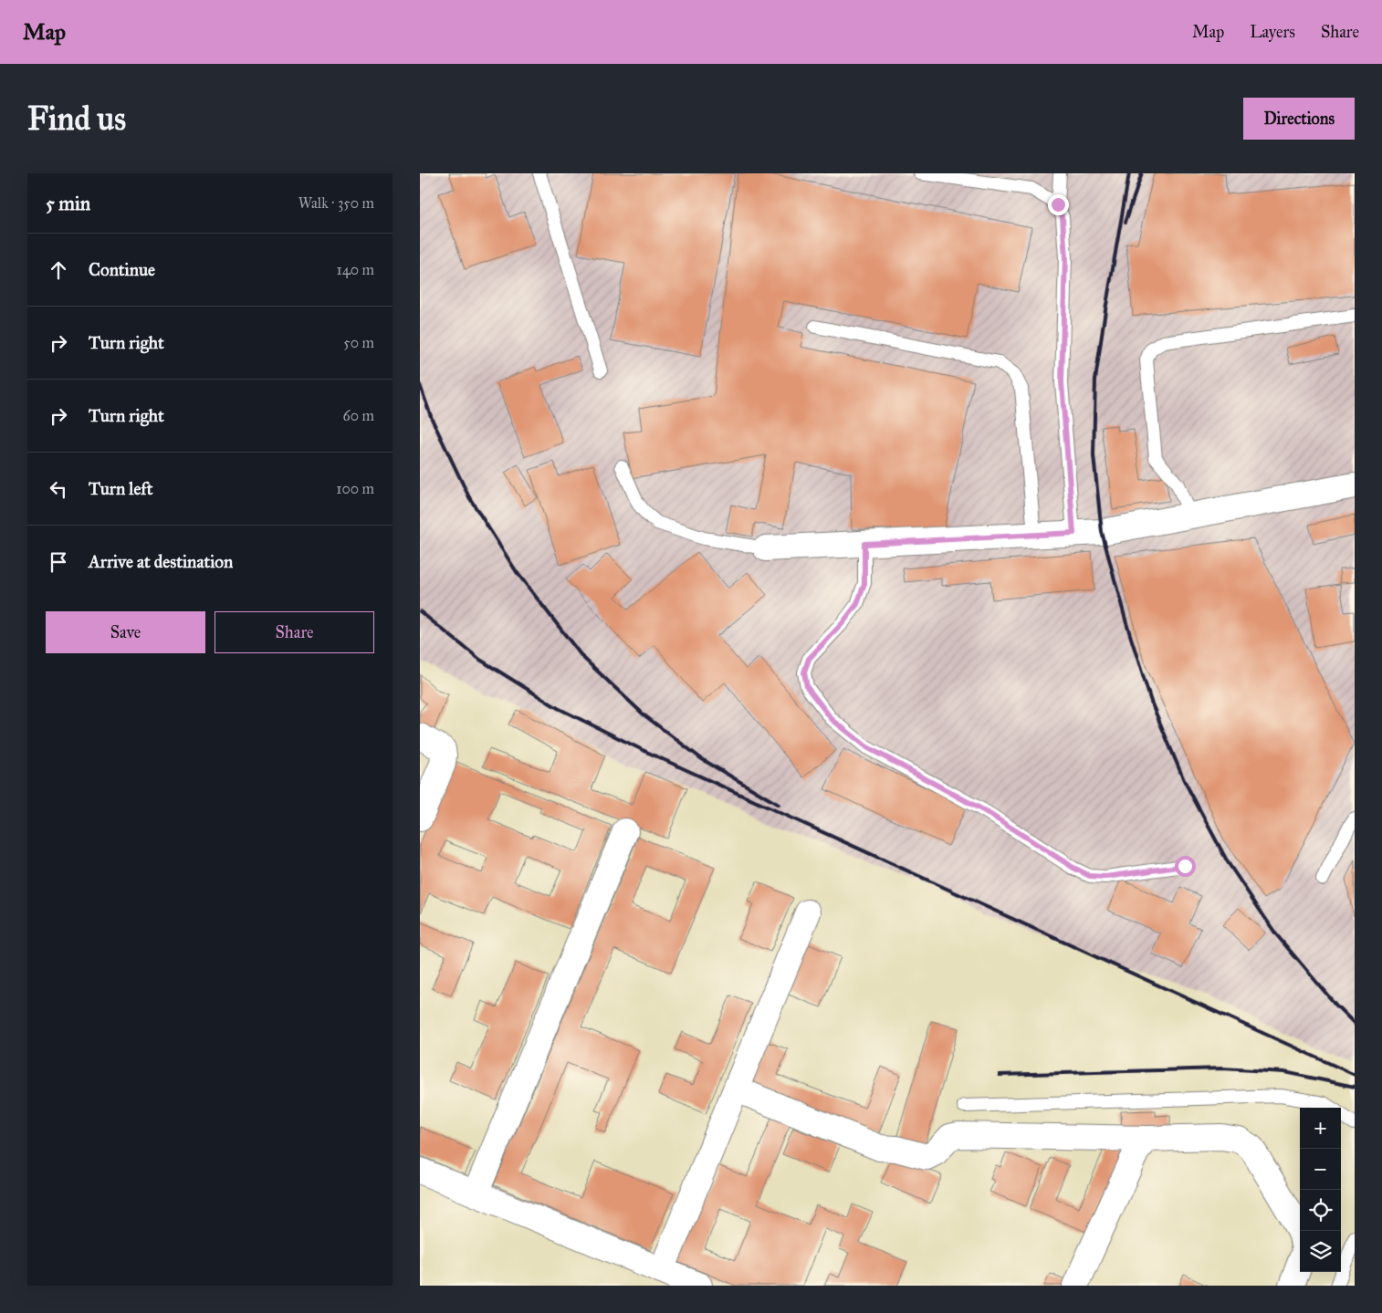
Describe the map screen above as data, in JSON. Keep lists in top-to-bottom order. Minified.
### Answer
{"page":{"header":"Map","nav":["Map","Layers","Share"],"buttons":["Directions",["Save","Share"]],"title":"Find us","heading":["5 min","Walk · 350 m"],"list":[["Continue","140 m"],["Turn right","50 m"],["Turn right","60 m"],["Turn left","100 m"],"Arrive at destination"],"map_buttons":["+","−"]}}
